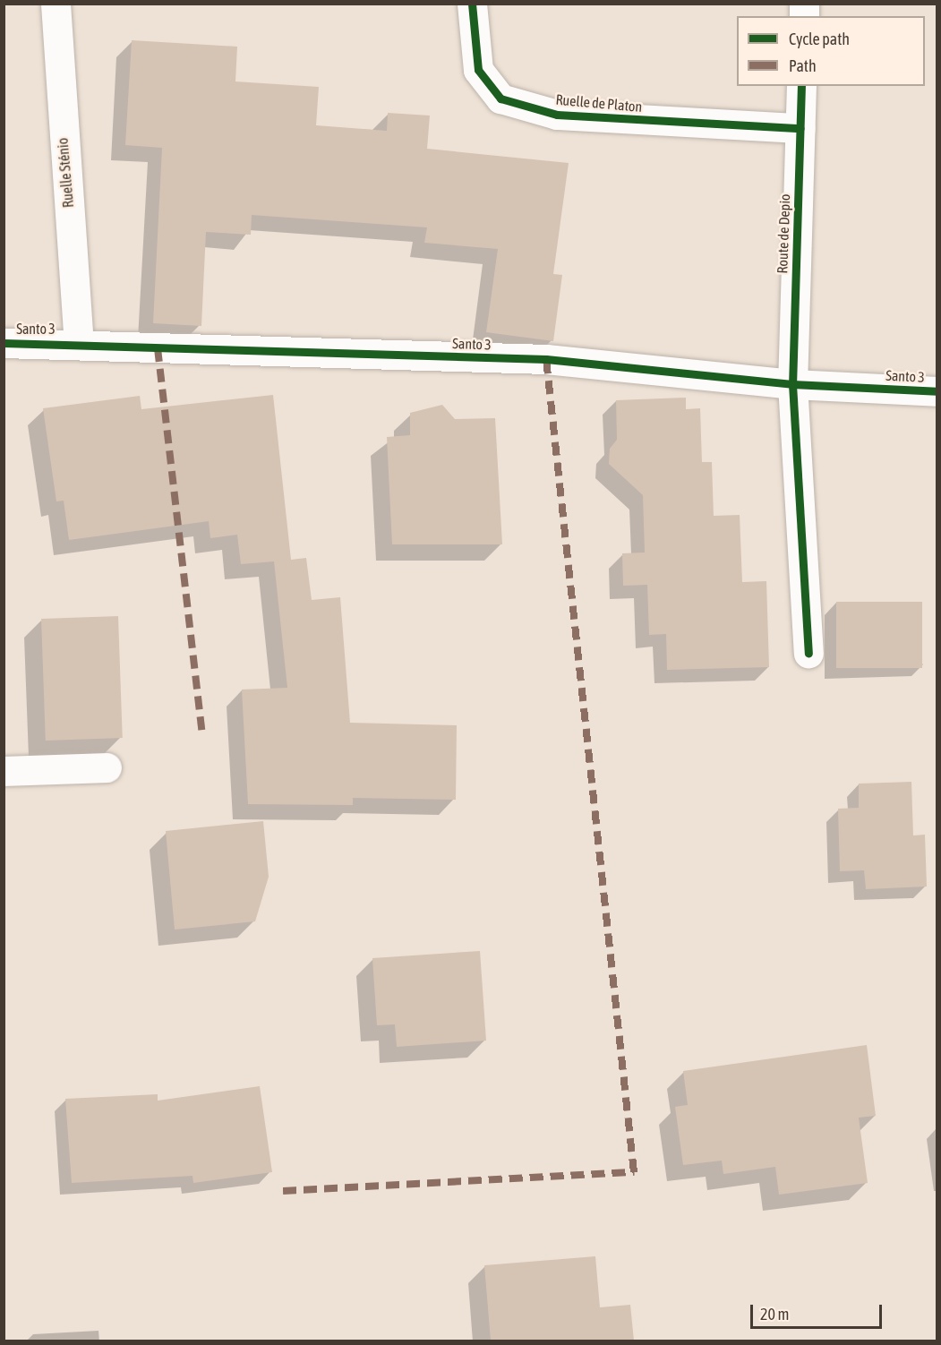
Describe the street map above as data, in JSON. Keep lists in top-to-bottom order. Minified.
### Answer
{"streets":{"street":["Ruelle de Platon","Ruelle Sténio","Route de Depio","Santo 3"]},"crossings":[["Ruelle de Platon","Route de Depio"],["Ruelle Sténio","Santo 3"],["Route de Depio","Santo 3"]],"legend":["Cycle path","Path"],"scale_bar":"20 m"}
